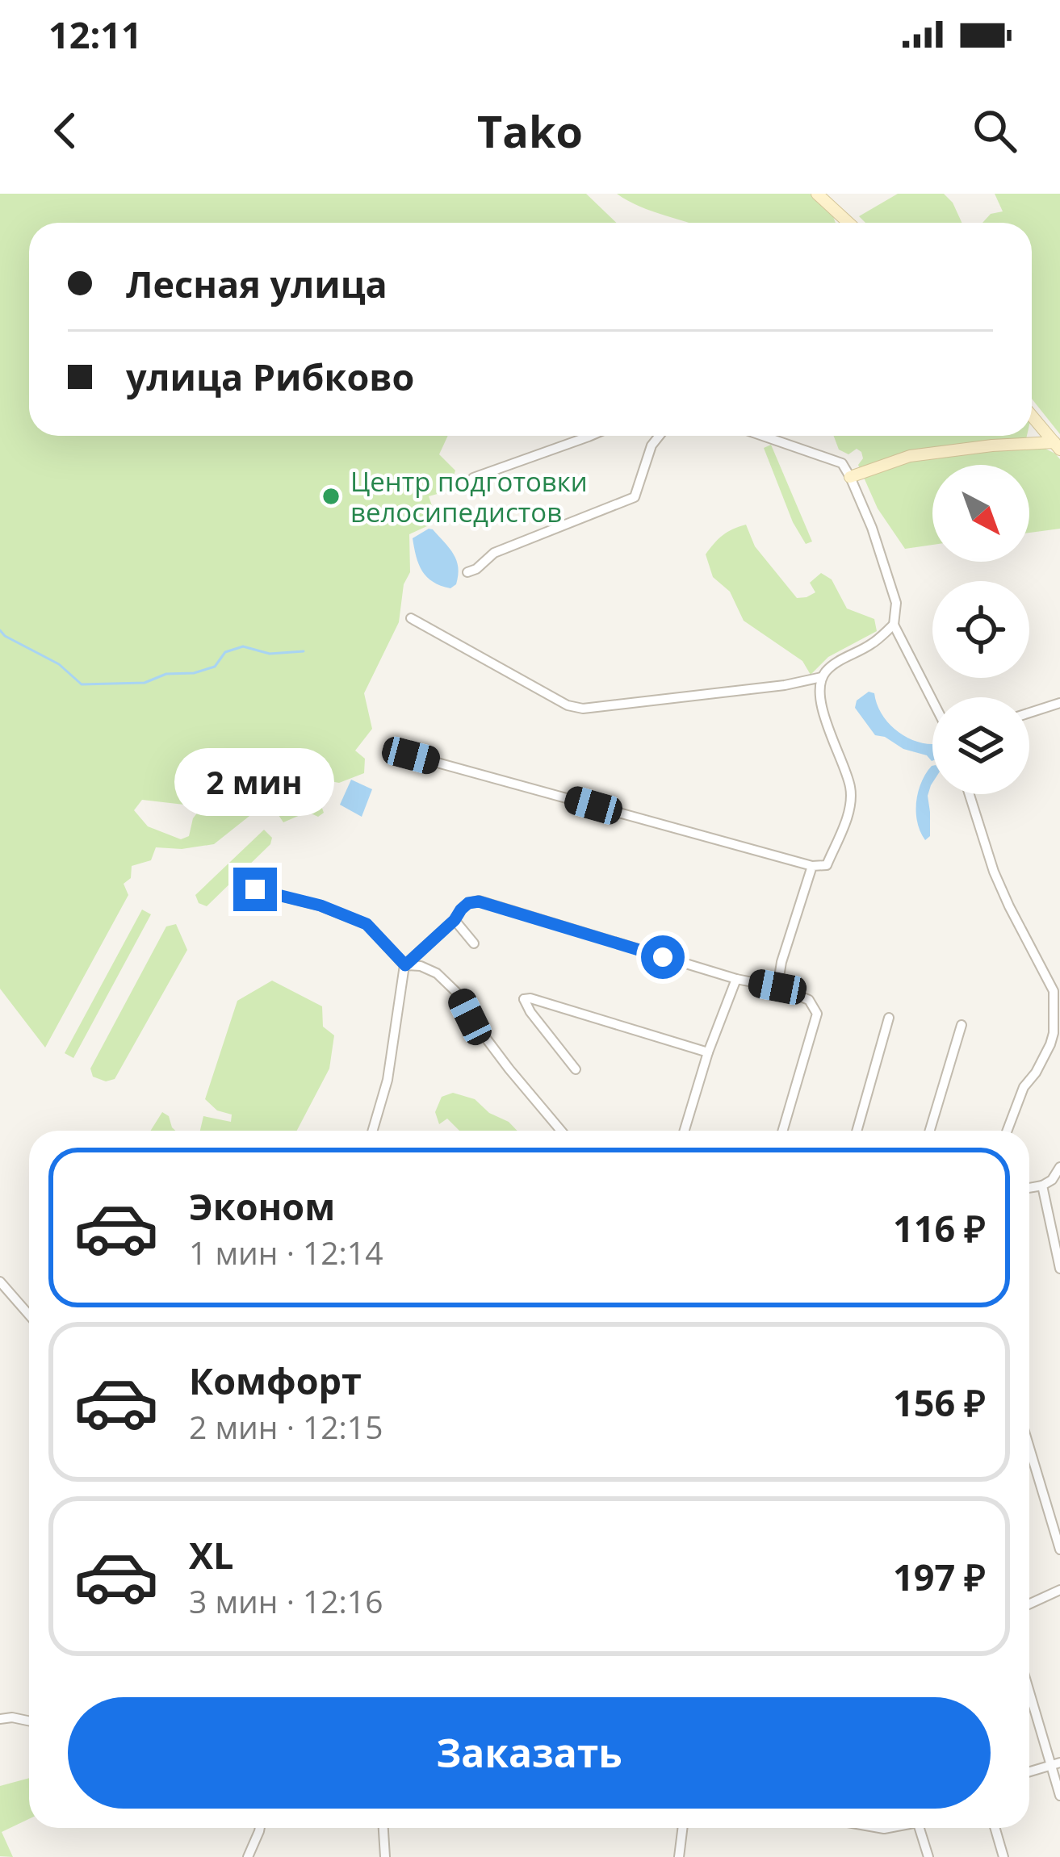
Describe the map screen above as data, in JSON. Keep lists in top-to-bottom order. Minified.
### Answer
{"places":["Центр подготовки велосипедистов"],"north":"bottom right","page":{"status":"12:11","header":"Tako","banner":["Лесная улица","улица Рибково"],"bubble":"2 мин","list":[{"name":"Эконом","note":"1 мин · 12:14","value":"116 ₽"},{"name":"Комфорт","note":"2 мин · 12:15","value":"156 ₽"},{"name":"XL","note":"3 мин · 12:16","value":"197 ₽"}],"buttons":"Заказать"}}
